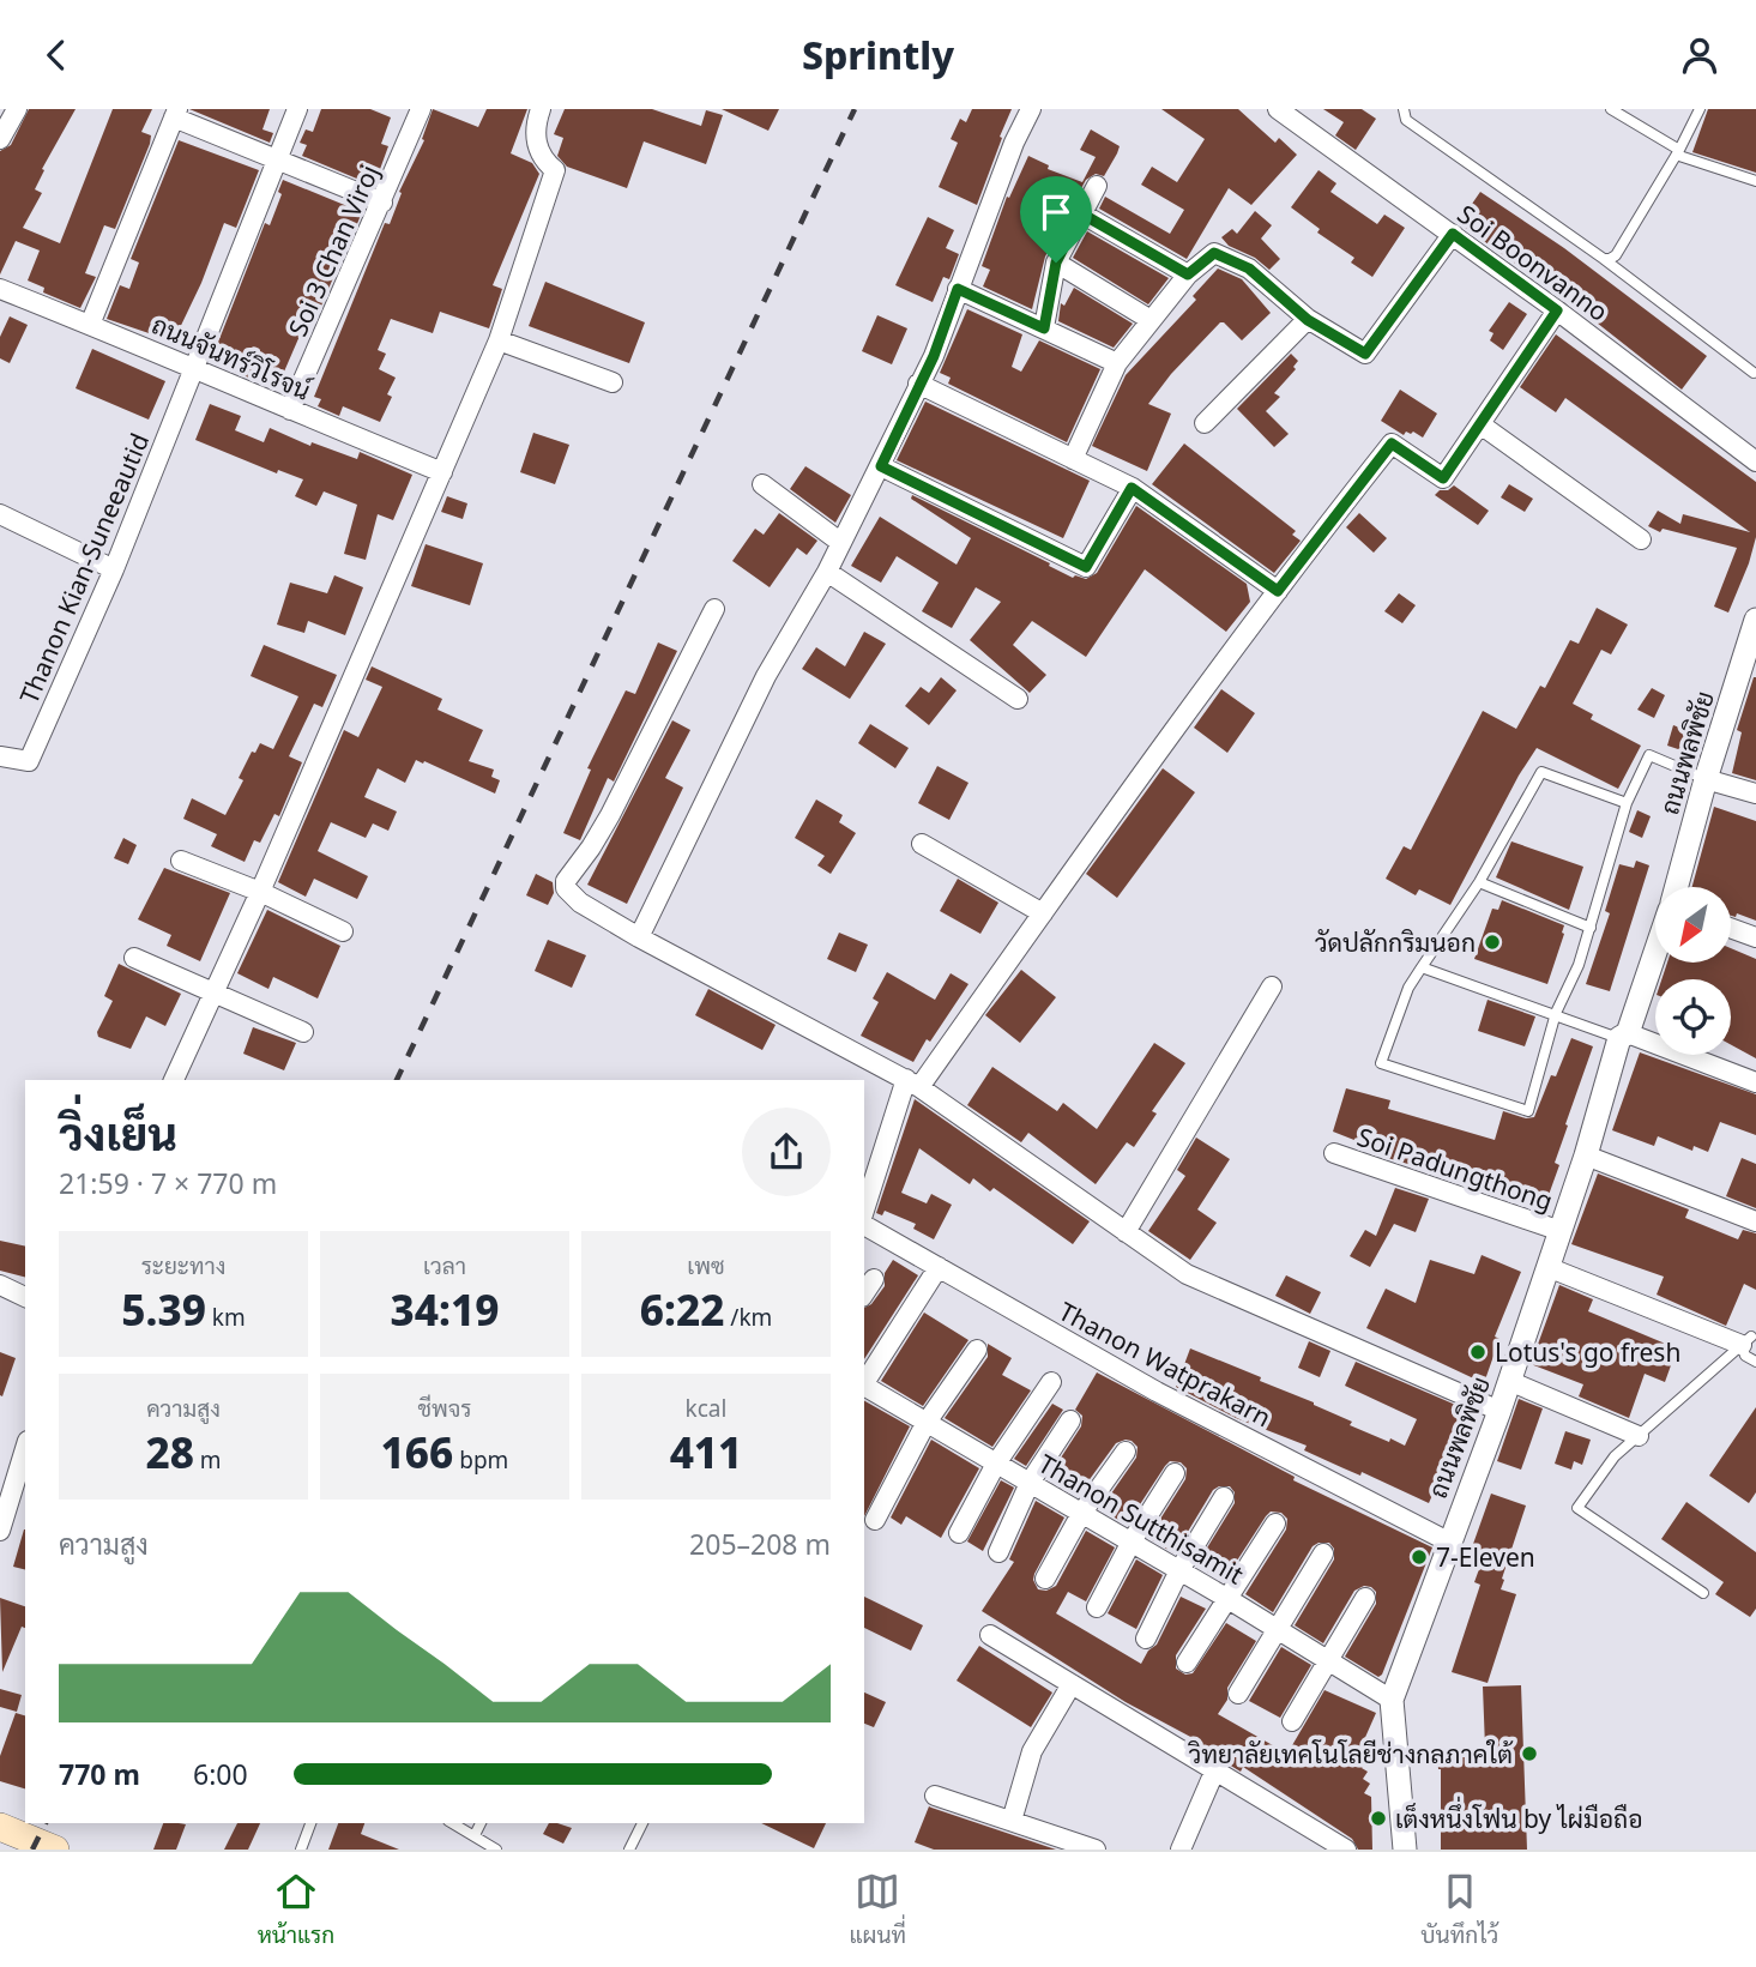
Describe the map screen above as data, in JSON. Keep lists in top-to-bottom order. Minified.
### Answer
{"streets":{"street":["Soi 3 Chan Viroj","Soi Boonvanno","ถนนจันทร์วิโรจน์","Thanon Kian-Suneeautid","ถนนพลพิชัย","Soi Padungthong","Thanon Watprakarn","Thanon Sutthisamit"]},"crossings":[["Soi 3 Chan Viroj","ถนนจันทร์วิโรจน์"],["ถนนจันทร์วิโรจน์","Thanon Kian-Suneeautid"],["ถนนพลพิชัย","Soi Padungthong"],["ถนนพลพิชัย","Thanon Watprakarn"],["ถนนพลพิชัย","Thanon Sutthisamit"]],"places":["วัดปลักกริมนอก","Lotus's go fresh","7-Eleven","วิทยาลัยเทคโนโลยีช่างกลภาคใต้","เต็งหนึ่งโฟน by ไผ่มือถือ"],"north":"bottom left","page":{"header":"Sprintly","heading":["วิ่งเย็น","21:59 · 7 × 770 m"],"stats":[["ระยะทาง","5.39 km"],["เวลา","34:19"],["เพซ","6:22 /km"],["ความสูง","28 m"],["ชีพจร","166 bpm"],["kcal","411"]],"chart":["ความสูง","205–208 m"],"list":[{"name":"770 m","note":"6:00"}],"tabs":["หน้าแรก","แผนที่","บันทึกไว้"]}}
